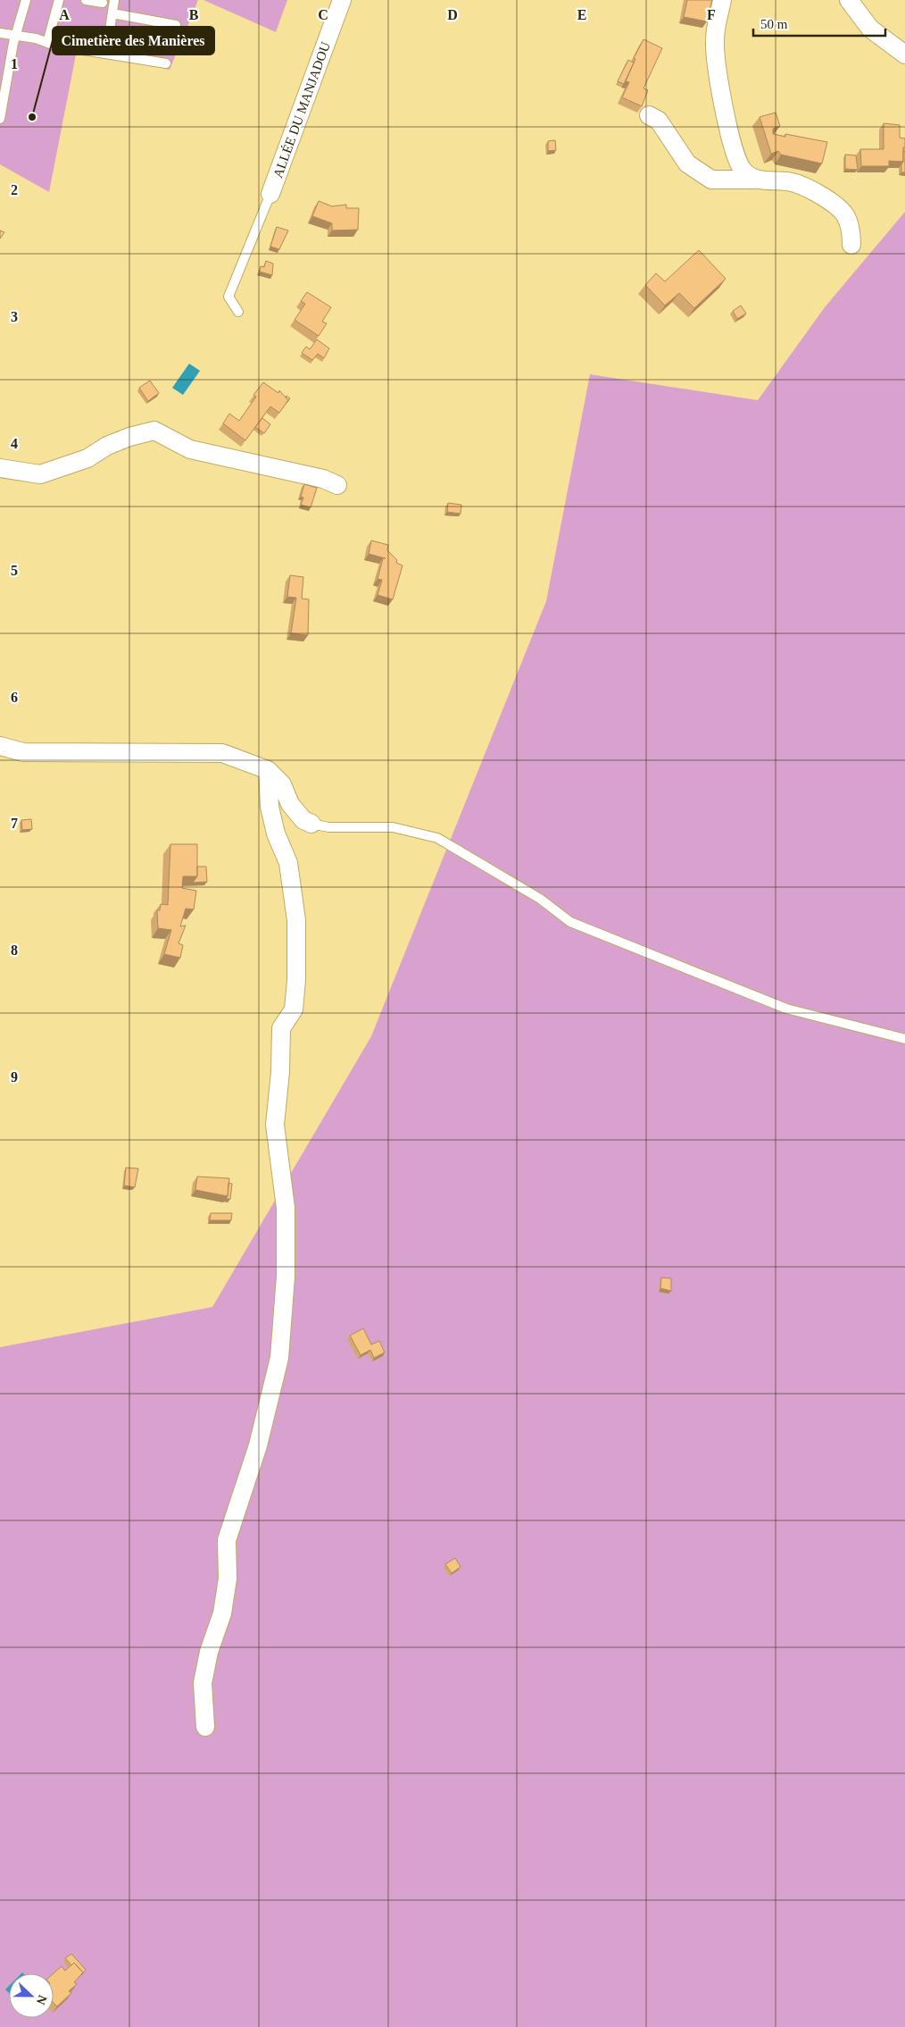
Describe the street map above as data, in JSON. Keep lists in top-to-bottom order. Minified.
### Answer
{"streets":{"street":["ALLÉE DU MANJADOU"]},"places":["Cimetière des Manières"],"scale_bar":"50 m","north":"right","grid":{"columns":["A","B","C","D","E","F"],"rows":["1","2","3","4","5","6","7","8","9"]}}
